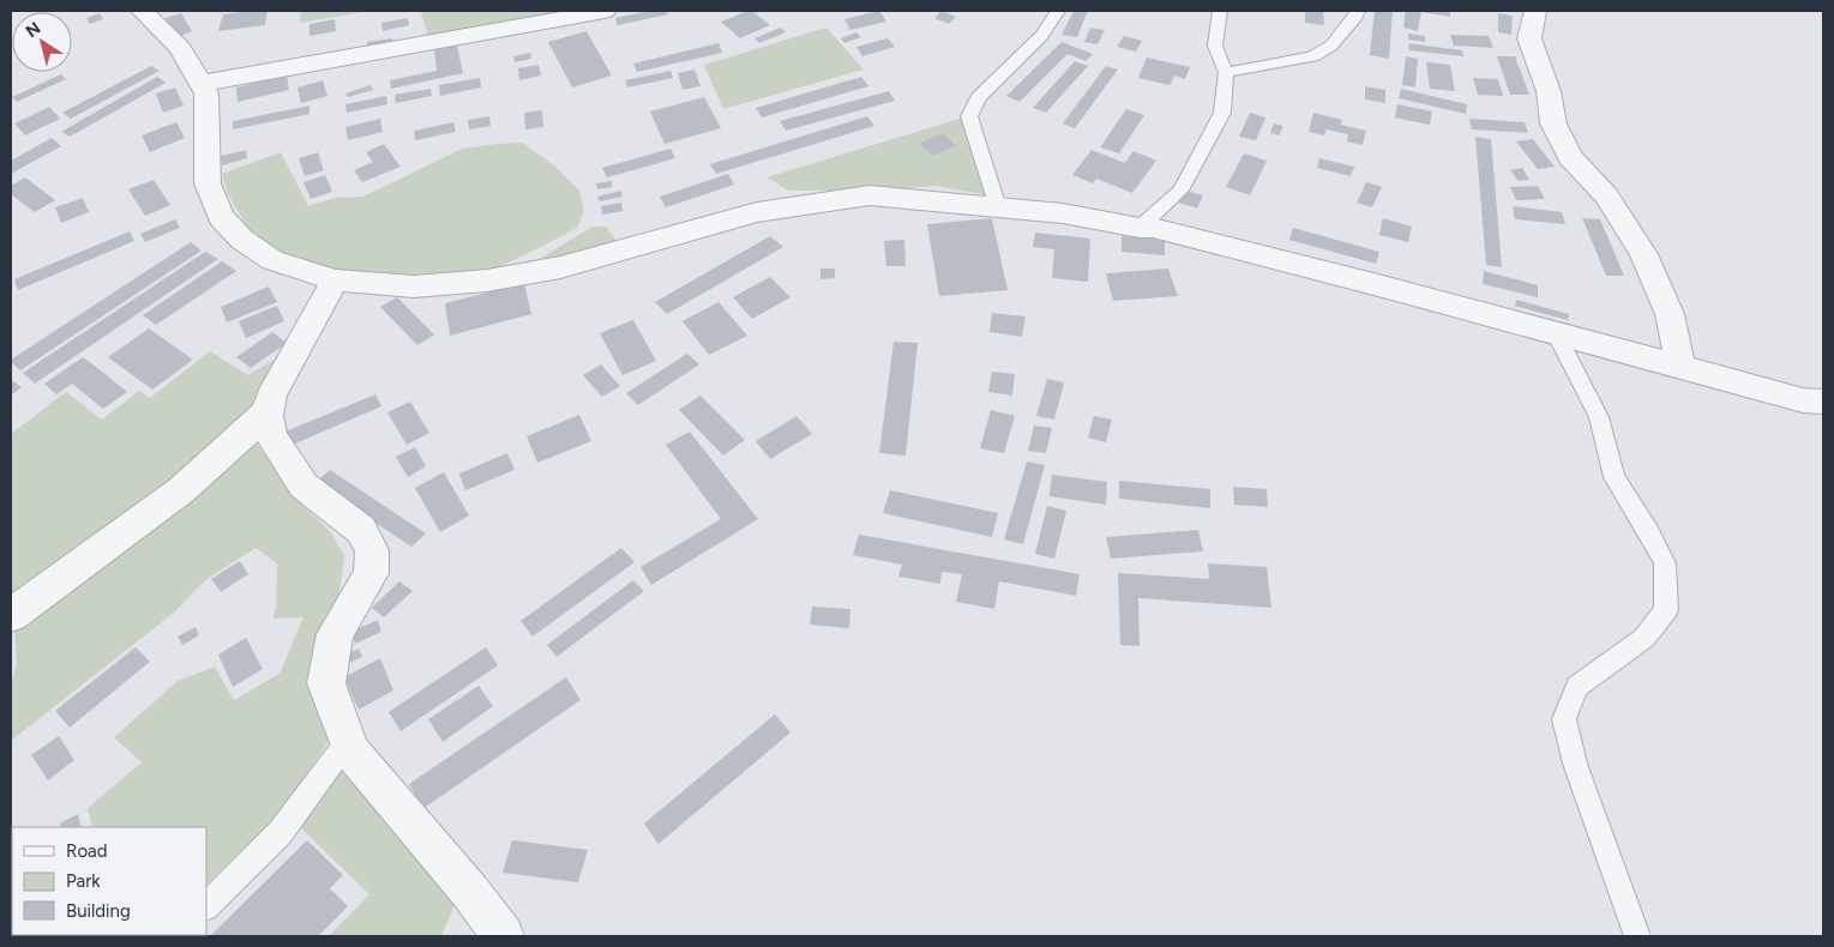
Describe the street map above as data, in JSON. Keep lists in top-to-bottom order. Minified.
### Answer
{"legend":["Road","Park","Building"],"north":"top left"}
